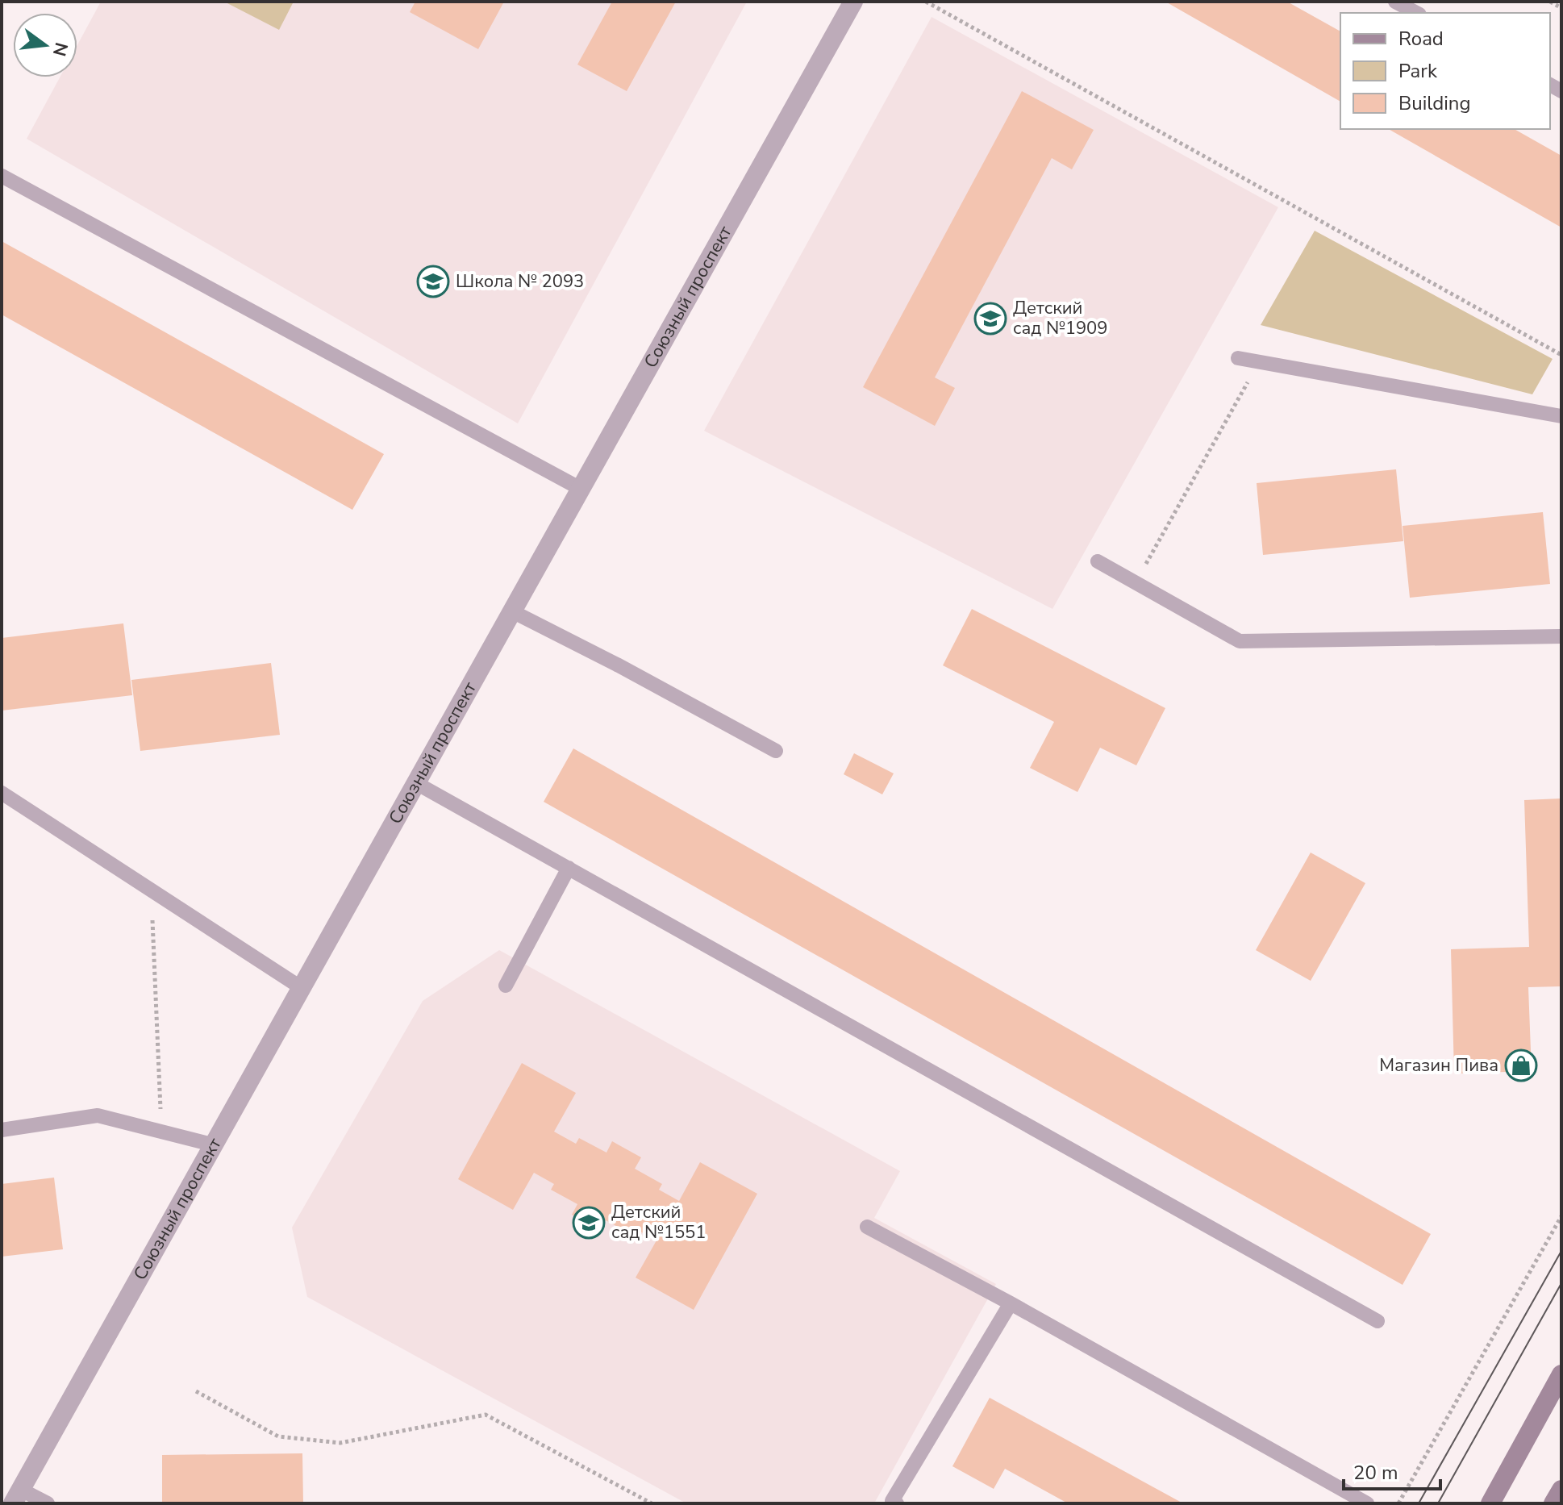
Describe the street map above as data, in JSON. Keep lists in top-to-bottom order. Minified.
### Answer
{"streets":{"street":["Союзный проспект"]},"places":{"school or university":["Школа № 2093","Детский сад №1909","Детский сад №1551"],"shop":["Магазин Пива"]},"legend":["Road","Park","Building"],"scale_bar":"20 m","north":"right"}
